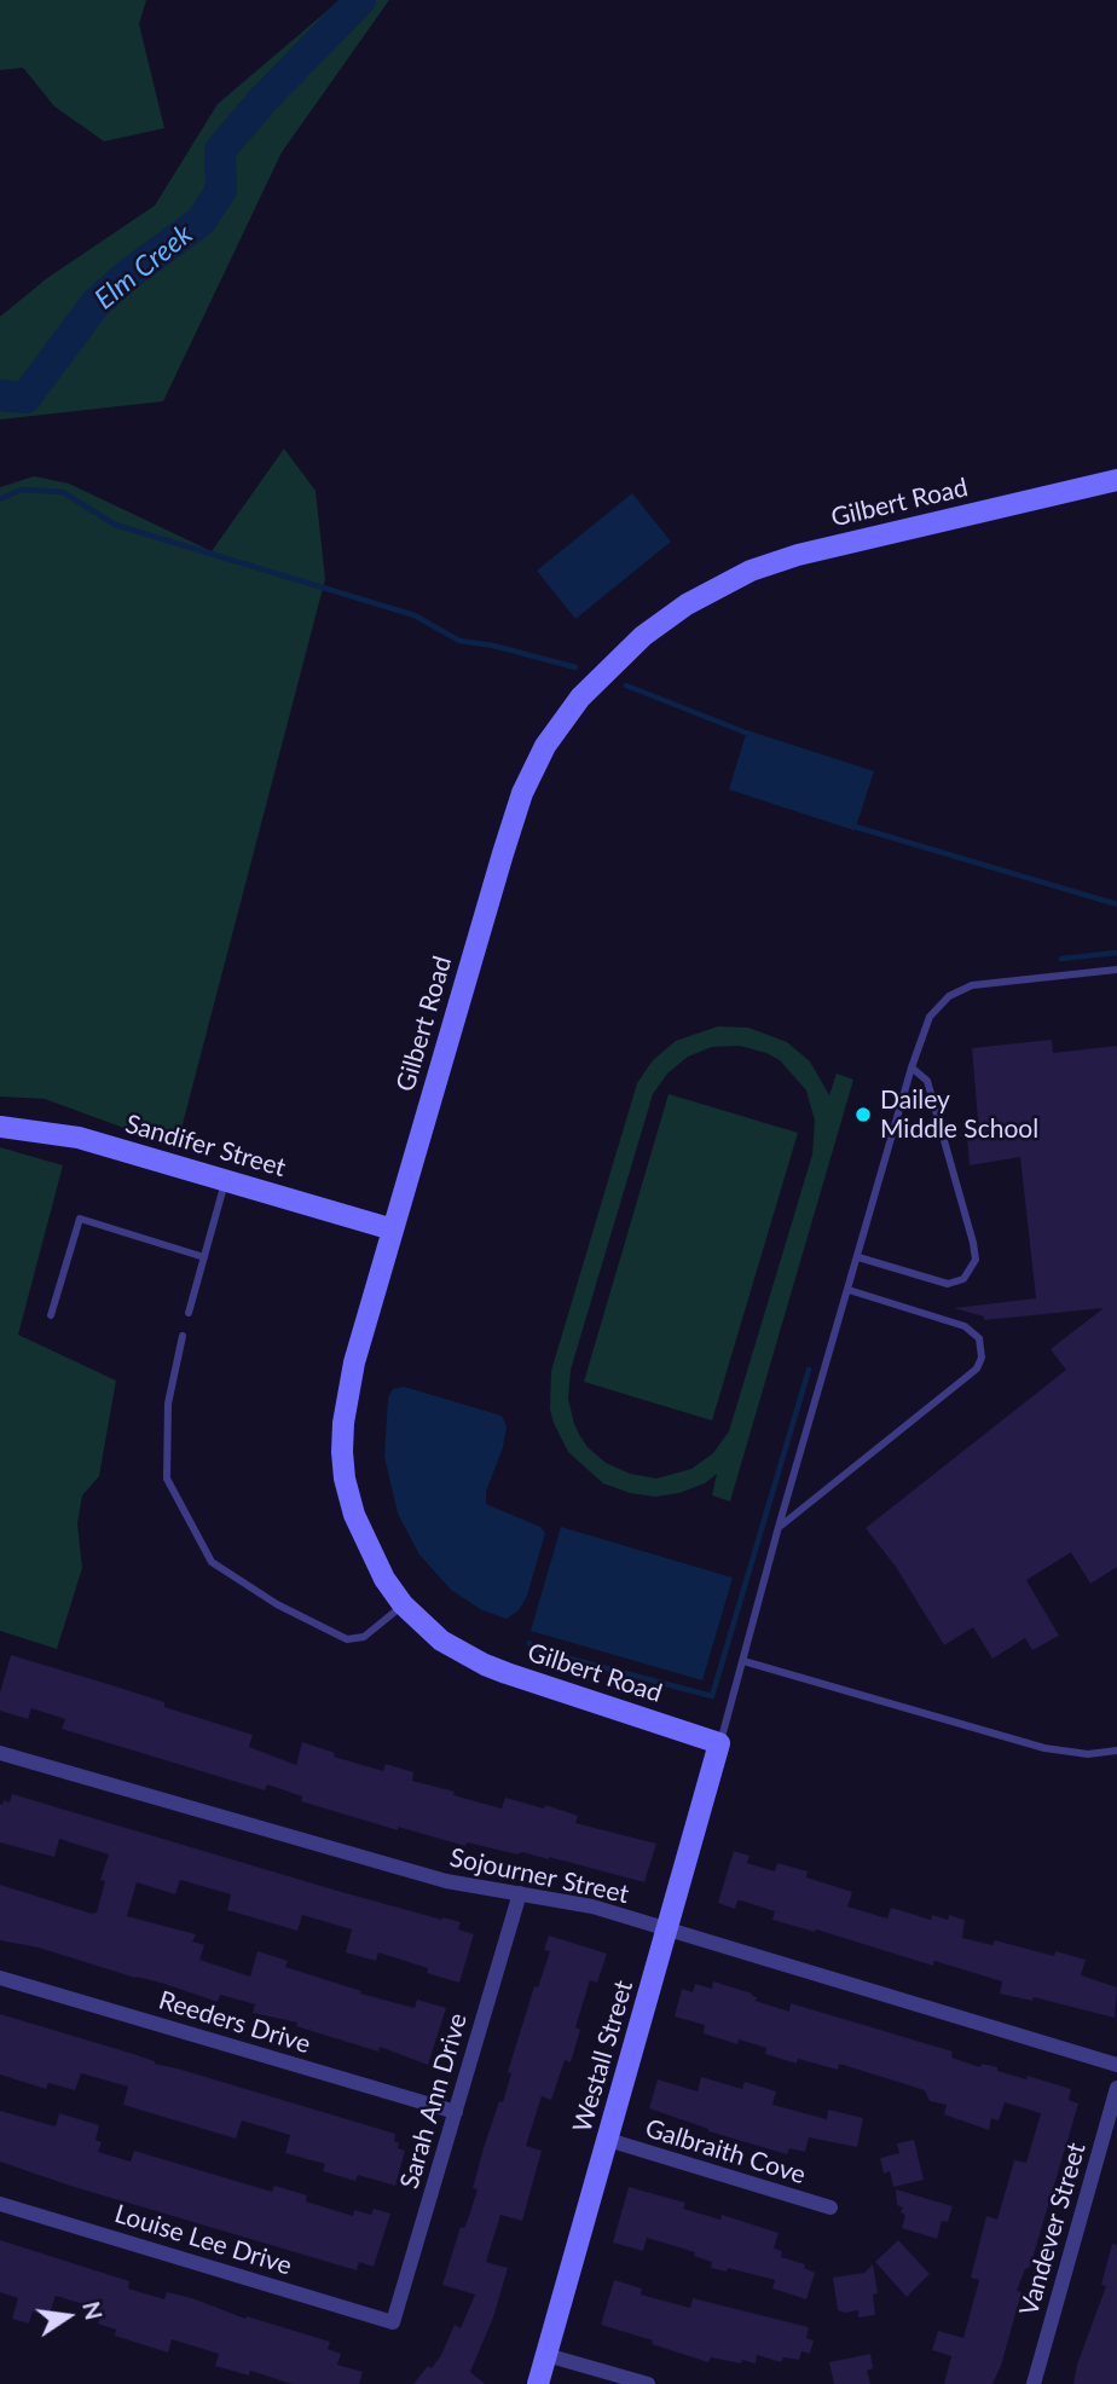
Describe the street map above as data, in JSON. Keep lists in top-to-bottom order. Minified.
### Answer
{"streets":{"street":["Gilbert Road","Sandifer Street","Sojourner Street","Reeders Drive","Westall Street","Sarah Ann Drive","Galbraith Cove","Vandever Street","Louise Lee Drive"]},"crossings":[["Gilbert Road","Sandifer Street"],["Gilbert Road","Westall Street"],["Sojourner Street","Westall Street"],["Sojourner Street","Sarah Ann Drive"],["Reeders Drive","Sarah Ann Drive"],["Westall Street","Galbraith Cove"],["Sarah Ann Drive","Louise Lee Drive"]],"water":["Elm Creek"],"places":["Dailey Middle School"],"north":"right"}
